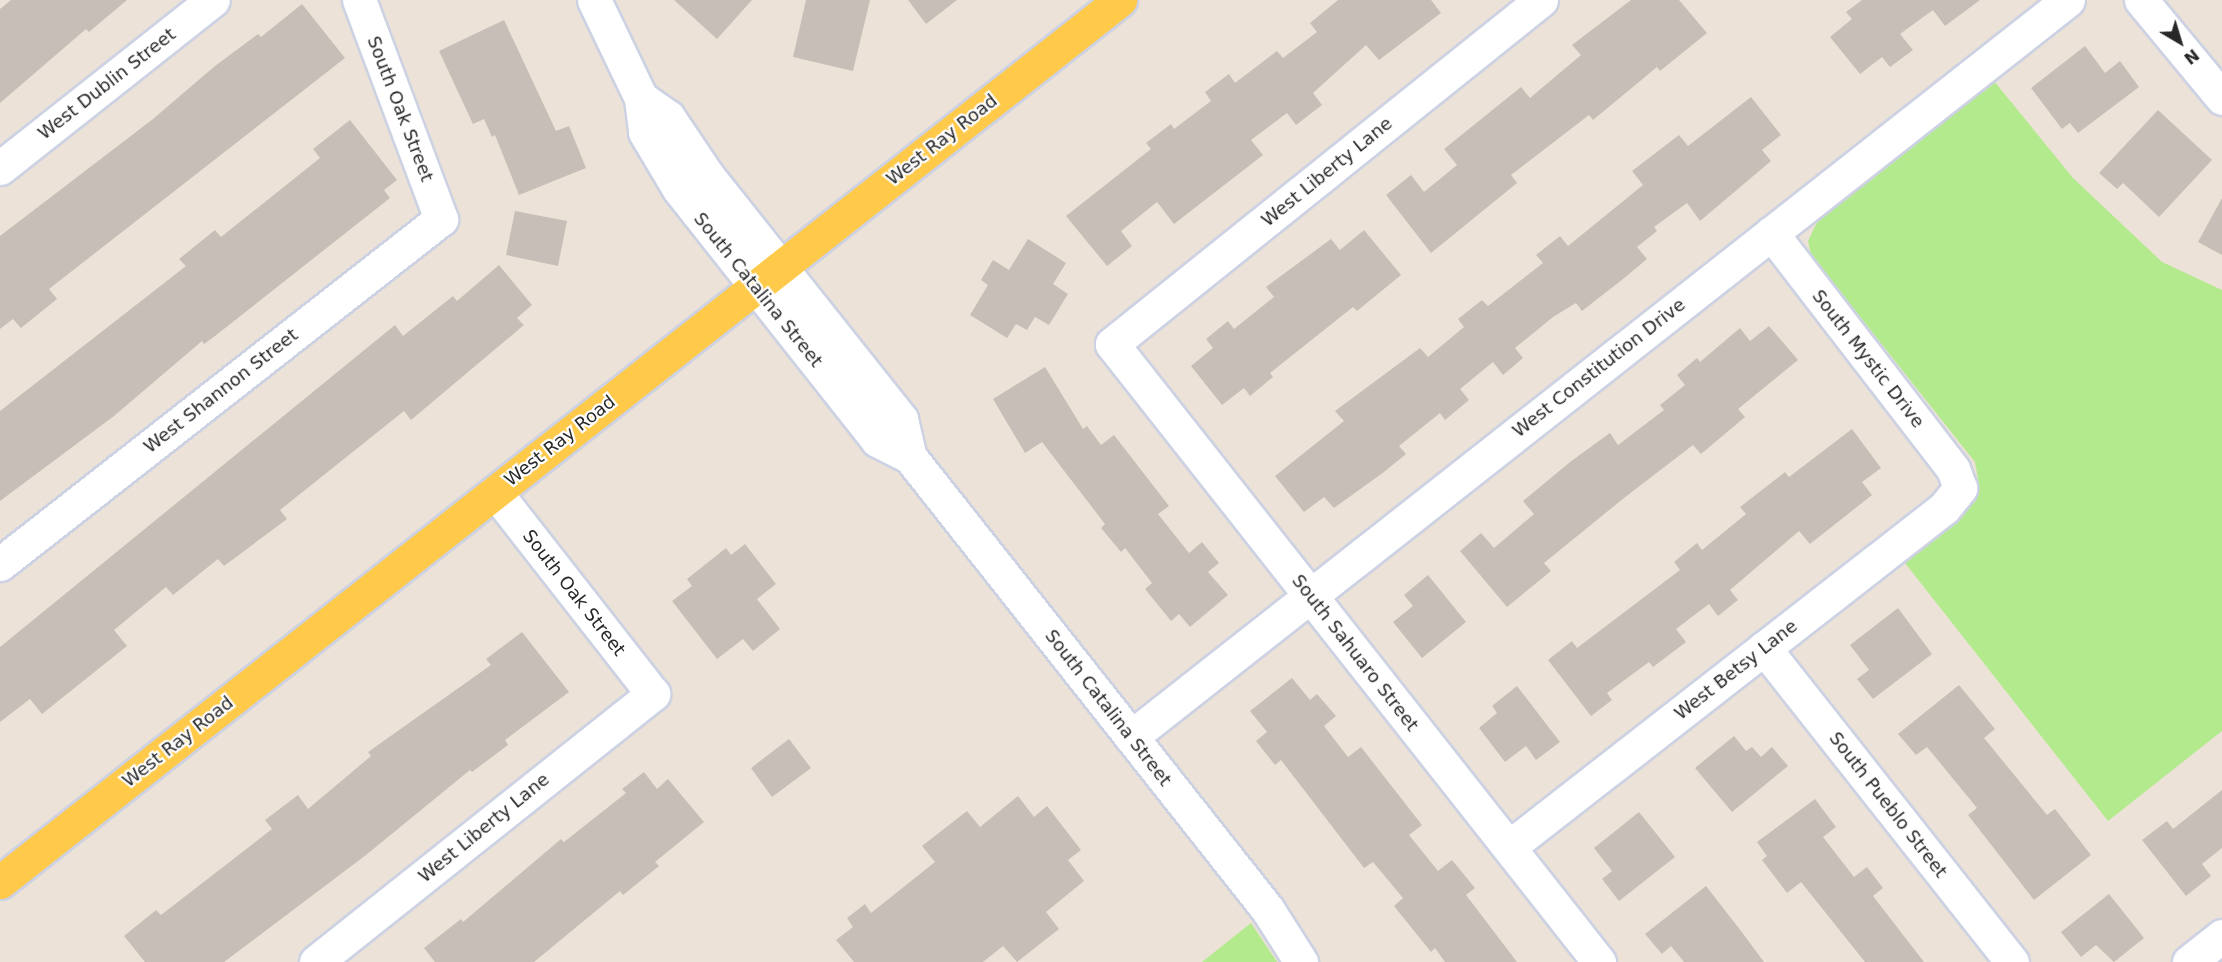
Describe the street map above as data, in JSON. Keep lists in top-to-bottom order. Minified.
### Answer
{"streets":{"main road":["West Ray Road"],"street":["West Dublin Street","South Oak Street","West Liberty Lane","South Catalina Street","South Mystic Drive","West Constitution Drive","West Shannon Street","South Sahuaro Street","West Betsy Lane","South Pueblo Street"]},"crossings":[["South Oak Street","West Ray Road"],["South Oak Street","West Liberty Lane"],["South Oak Street","West Shannon Street"],["West Ray Road","South Catalina Street"],["West Liberty Lane","South Sahuaro Street"],["South Catalina Street","West Constitution Drive"],["South Mystic Drive","West Constitution Drive"],["South Mystic Drive","West Betsy Lane"],["West Constitution Drive","South Sahuaro Street"],["South Sahuaro Street","West Betsy Lane"],["West Betsy Lane","South Pueblo Street"]],"north":"bottom right"}
